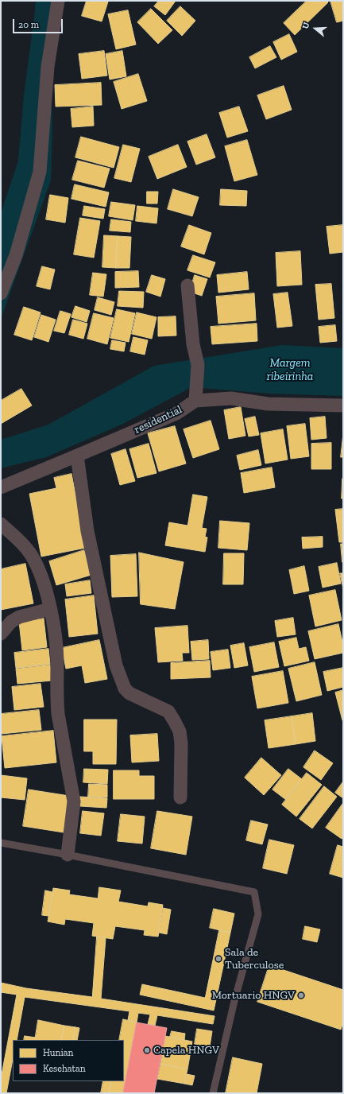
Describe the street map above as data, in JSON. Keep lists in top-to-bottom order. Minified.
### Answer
{"streets":{"street":["residential"]},"water":["Margem ribeirinha"],"places":["Sala de Tuberculose","Mortuario HNGV","Capela HNGV"],"legend":["Hunian","Kesehatan"],"scale_bar":"20 m","north":"left"}
